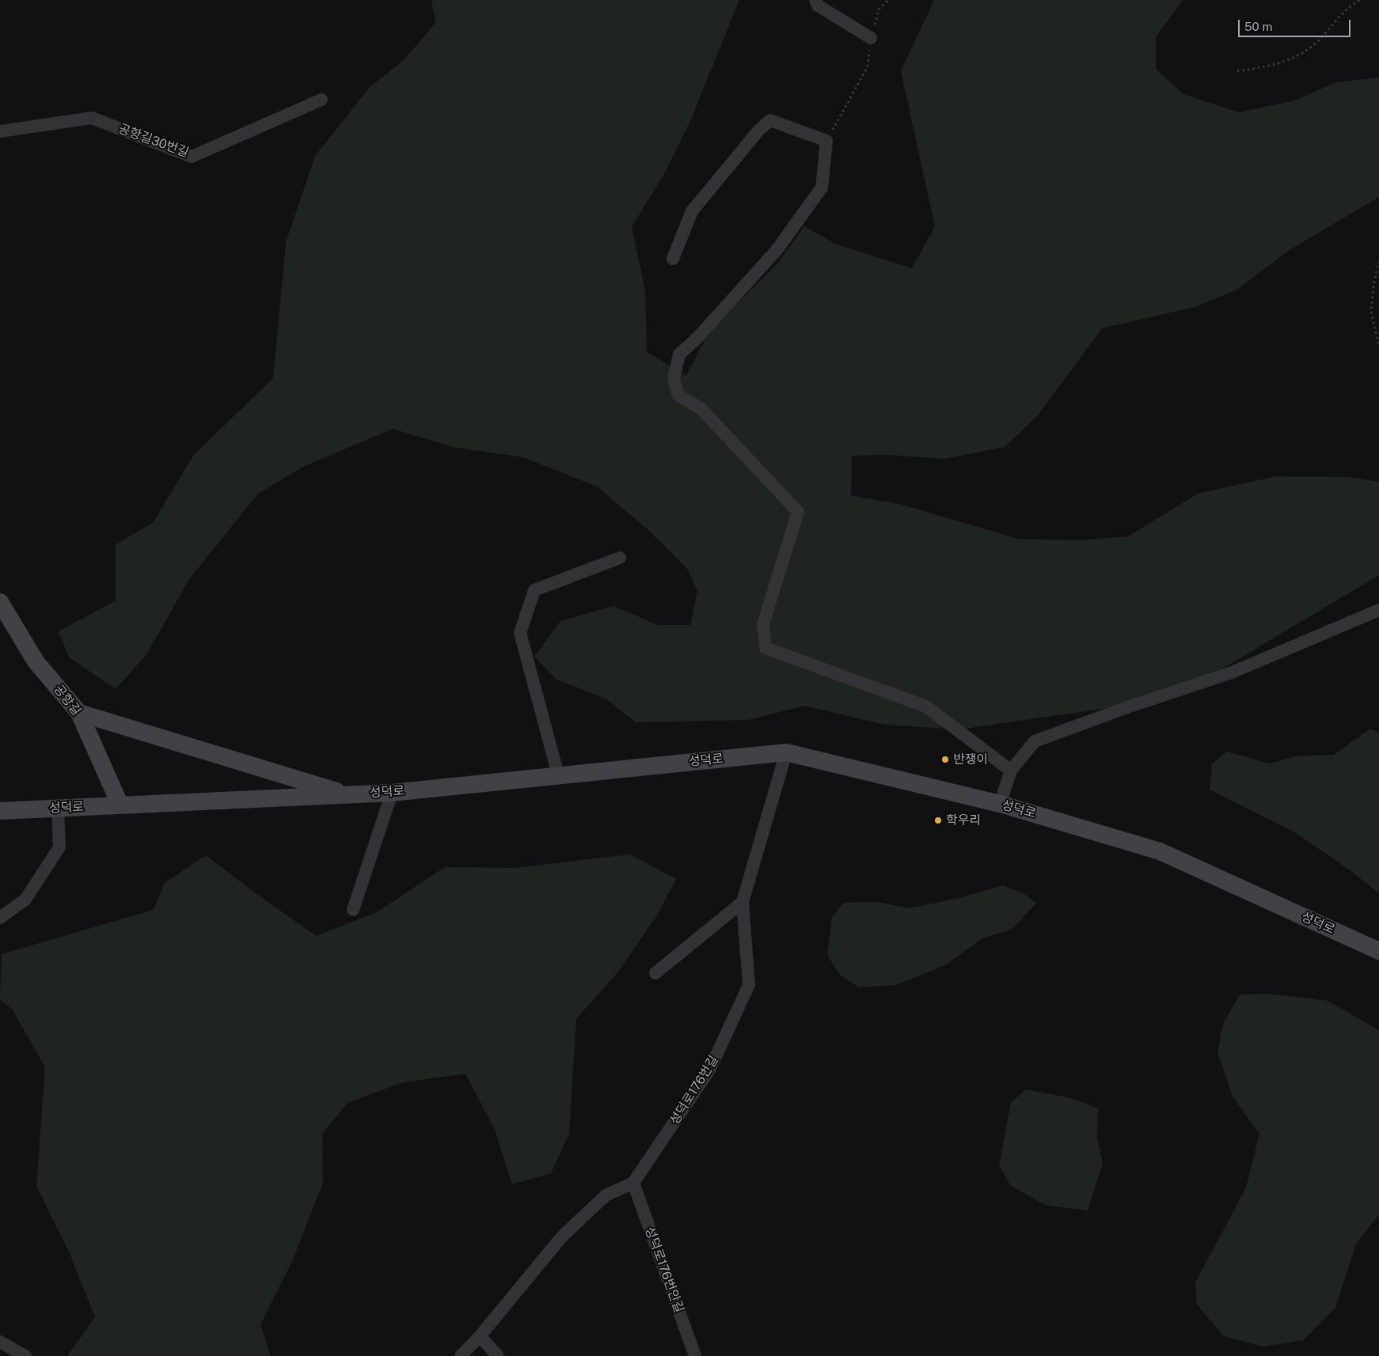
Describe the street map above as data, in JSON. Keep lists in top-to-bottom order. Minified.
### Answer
{"streets":{"street":["공항길30번길","공항길","성덕로","성덕로176번길","성덕로176번안길"]},"crossings":[["공항길","성덕로"],["성덕로","성덕로176번길"],["성덕로176번길","성덕로176번안길"]],"places":["반쟁이","학우리"],"scale_bar":"50 m"}
